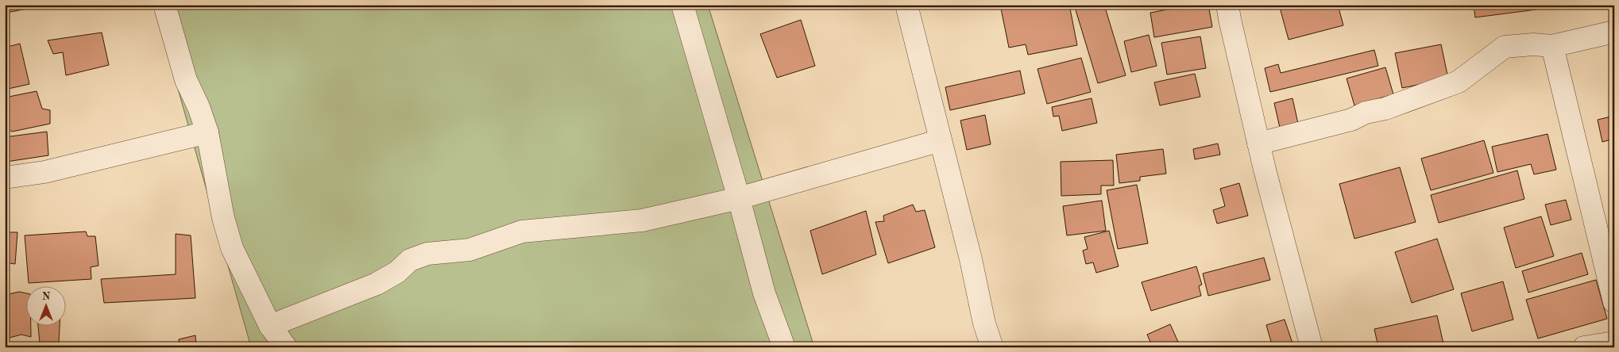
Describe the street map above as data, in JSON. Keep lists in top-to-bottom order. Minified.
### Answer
{"north":"top"}
